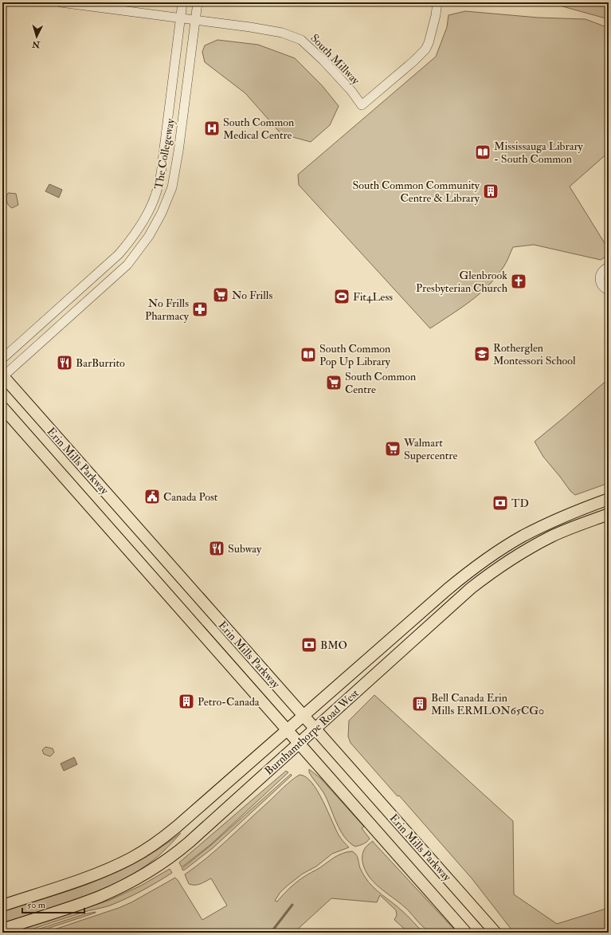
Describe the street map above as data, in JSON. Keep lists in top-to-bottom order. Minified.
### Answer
{"streets":{"main road":["Erin Mills Parkway","Burnhamthorpe Road West"],"street":["South Millway","The Collegeway"]},"crossings":[["South Millway","The Collegeway"],["The Collegeway","Erin Mills Parkway"],["Erin Mills Parkway","Burnhamthorpe Road West"]],"places":{"hospital":["South Common Medical Centre"],"library":["Mississauga Library - South Common","South Common Pop Up Library"],"building":["South Common Community Centre & Library","Petro-Canada","Bell Canada Erin Mills ERMLON65CG0"],"church":["Glenbrook Presbyterian Church"],"supermarket":["No Frills","South Common Centre","Walmart Supercentre"],"sports":["Fit4Less"],"pharmacy":["No Frills Pharmacy"],"school or university":["Rotherglen Montessori School"],"restaurant":["BarBurrito","Subway"],"public building":["Canada Post"],"bank":["TD","BMO"]},"scale_bar":"50 m","north":"bottom"}
